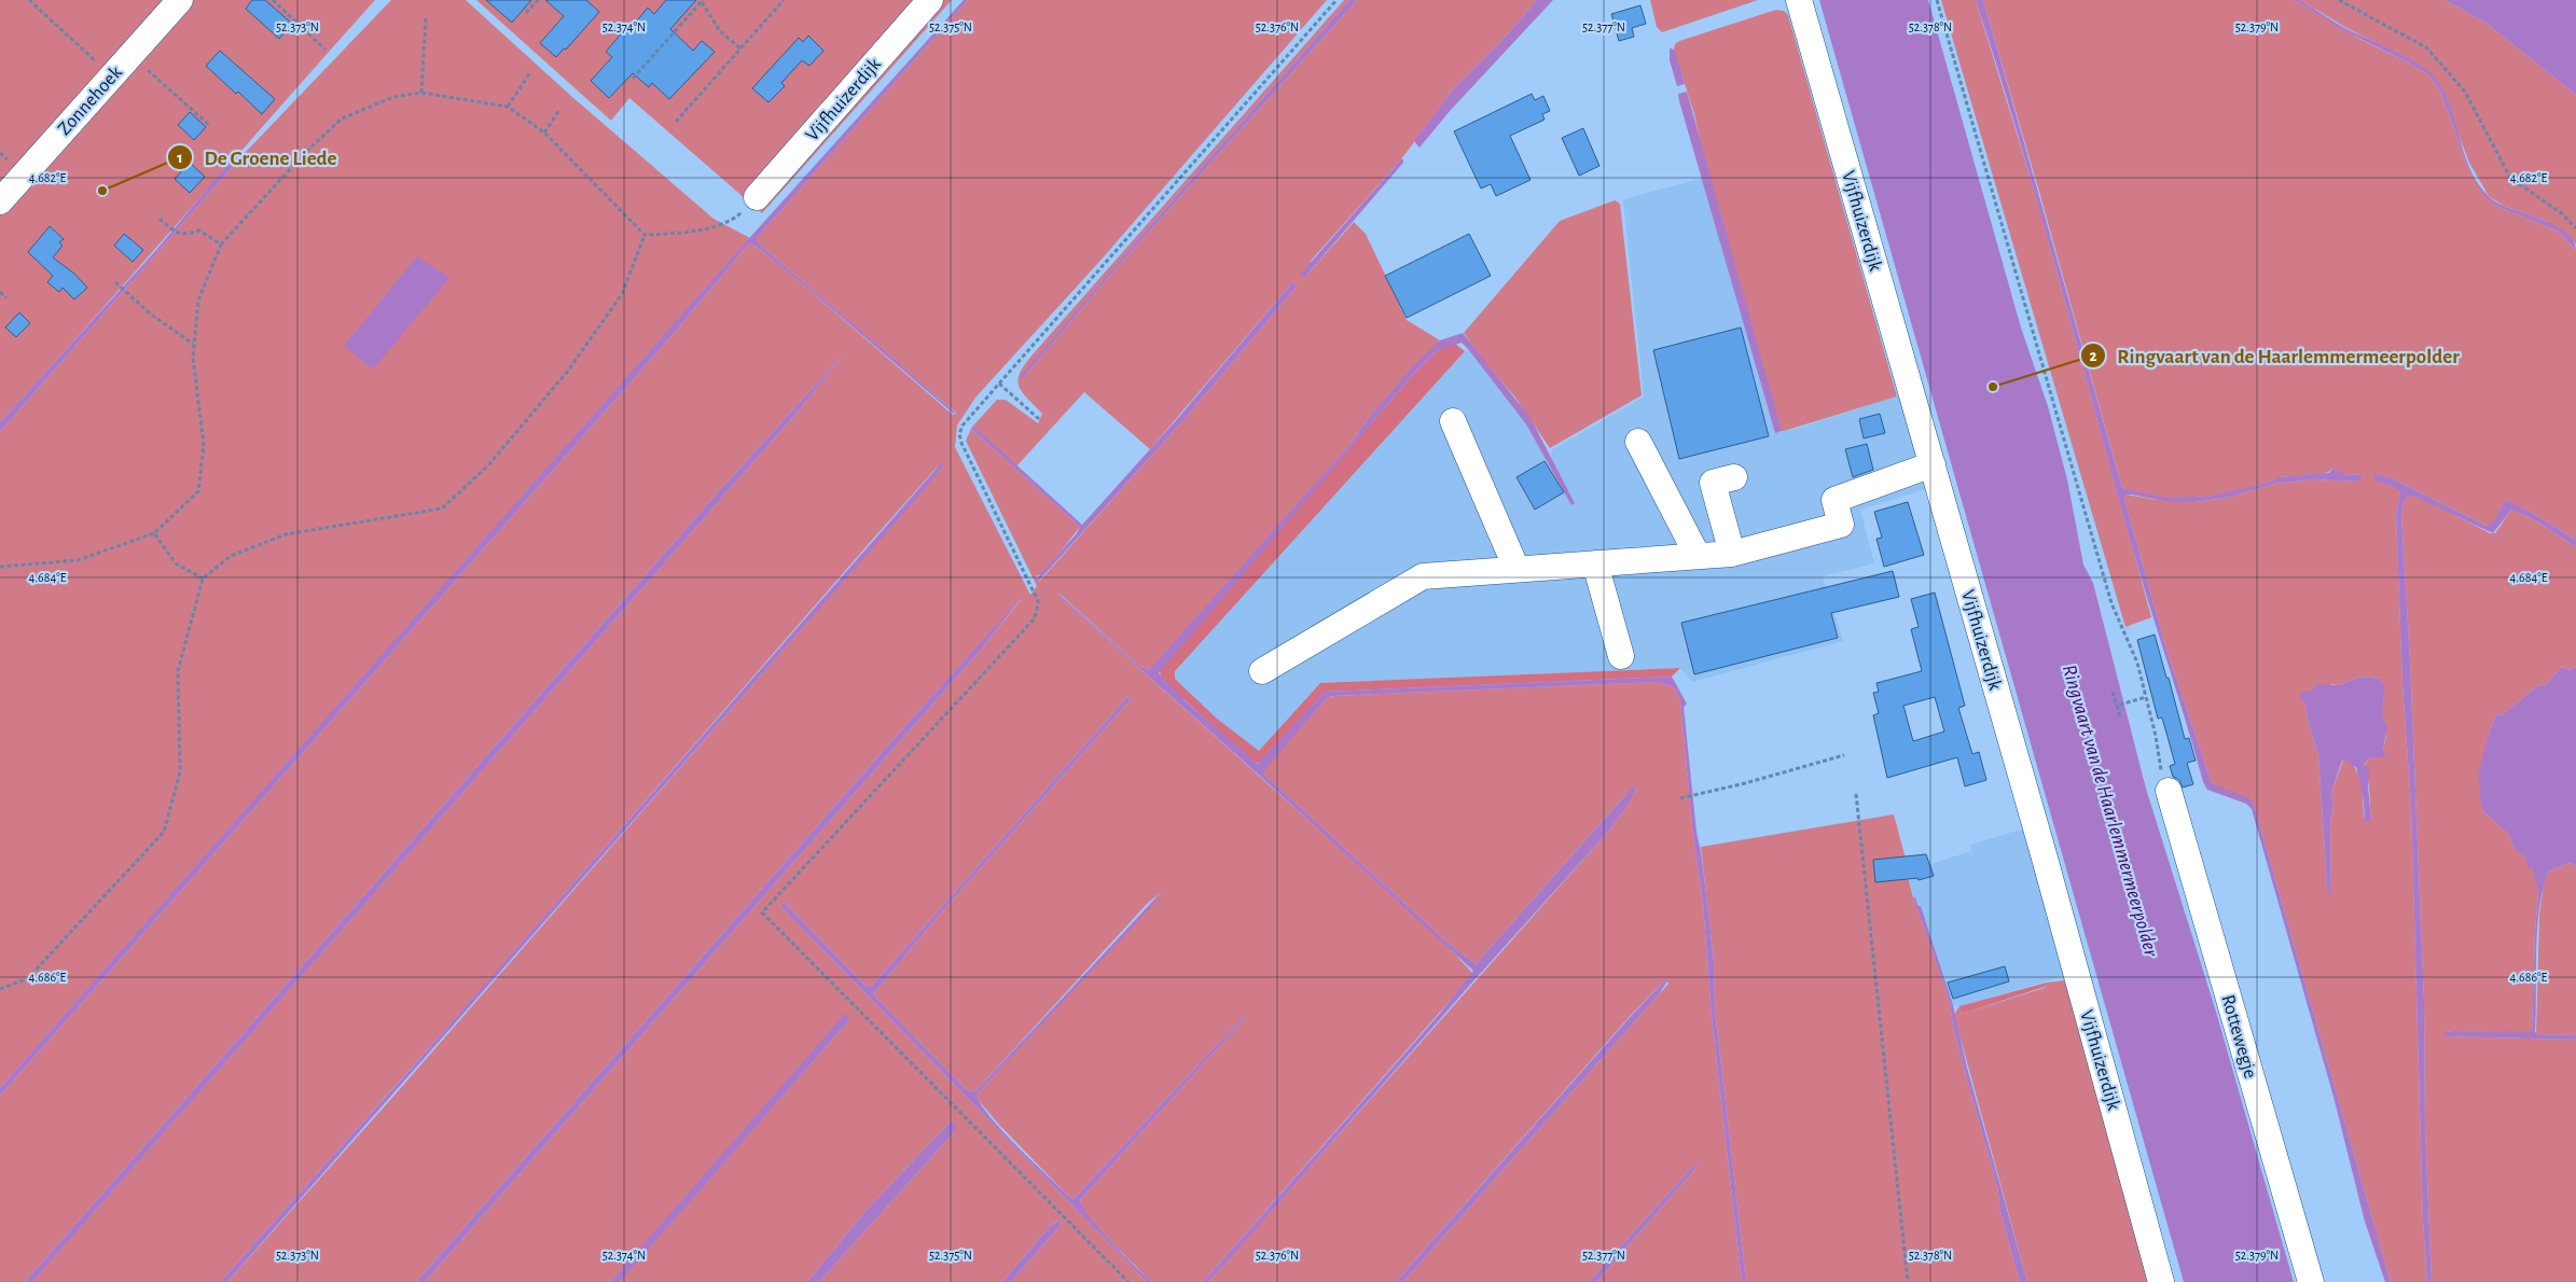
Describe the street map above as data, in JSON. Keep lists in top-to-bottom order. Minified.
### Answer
{"streets":{"street":["Vijfhuizerdijk","Zonnehoek","Rottewegje"]},"water":["Ringvaart van de Haarlemmermeerpolder"],"places":["De Groene Liede","Ringvaart van de Haarlemmermeerpolder"],"coordinates":["52.373°N","52.374°N","52.375°N","52.376°N","52.377°N","52.378°N","52.379°N","4.682°E","4.684°E","4.686°E"]}
